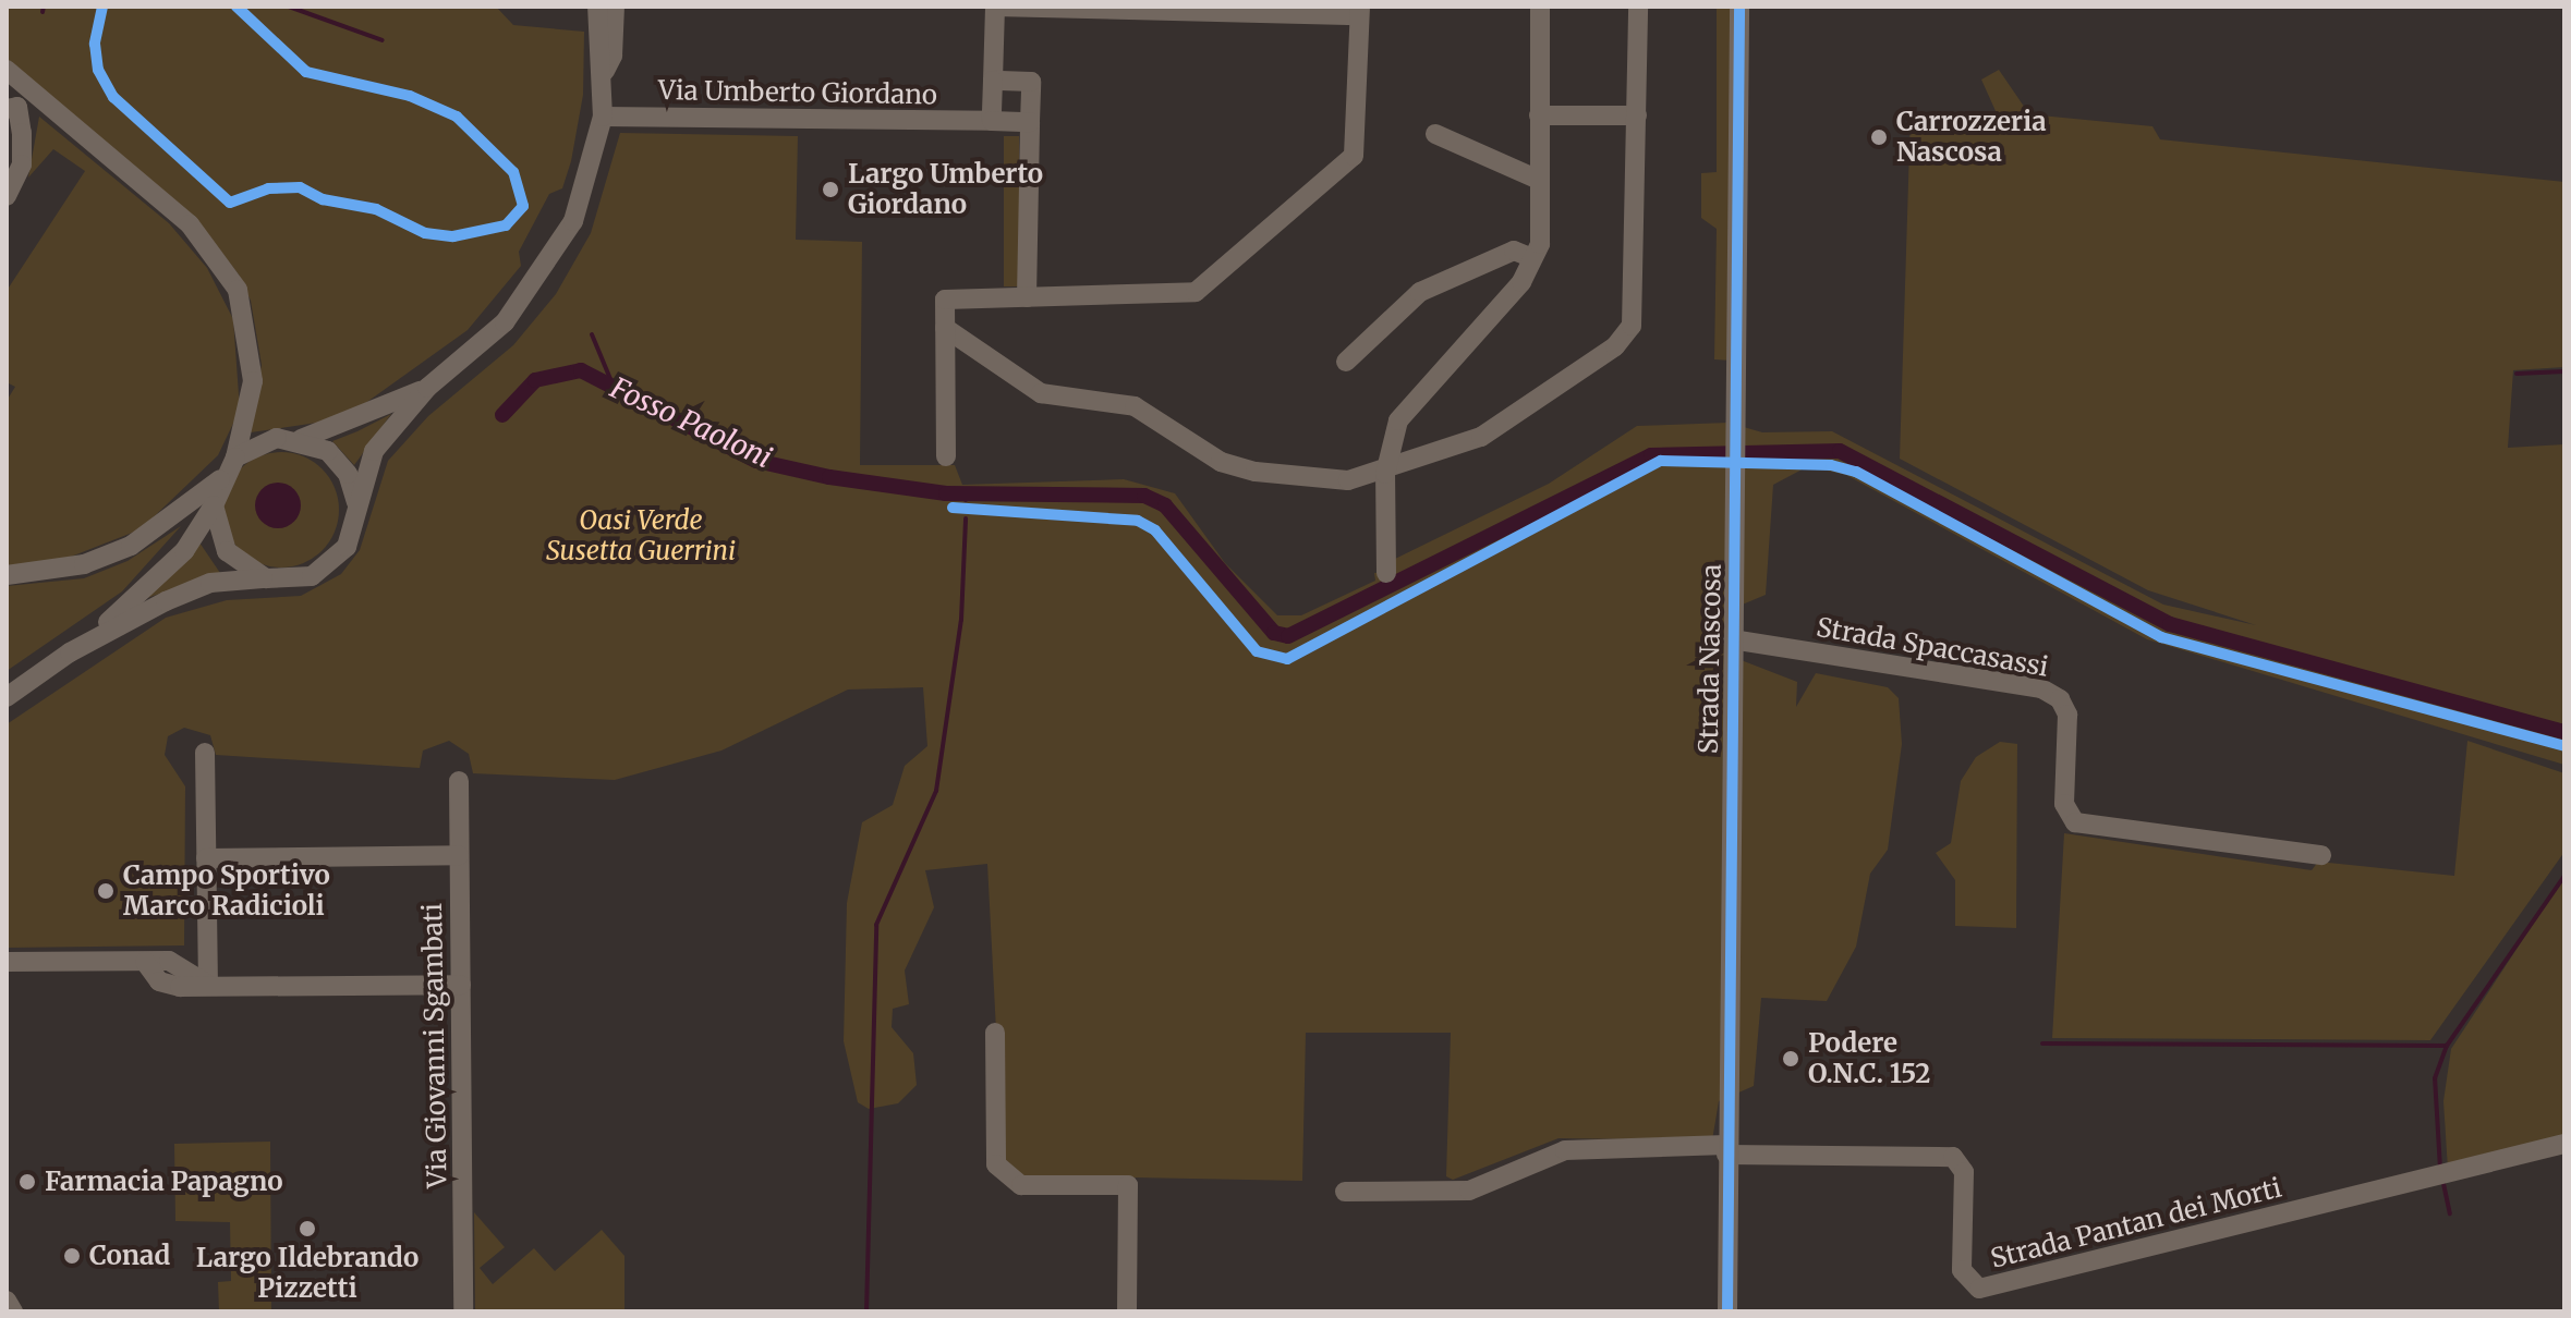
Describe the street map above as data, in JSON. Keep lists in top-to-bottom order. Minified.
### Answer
{"streets":{"street":["Via Umberto Giordano","Strada Spaccasassi","Strada Nascosa","Via Giovanni Sgambati","Strada Pantan dei Morti"]},"crossings":[["Strada Spaccasassi","Strada Nascosa"],["Strada Nascosa","Strada Pantan dei Morti"]],"water":["Fosso Paoloni"],"parks":["Oasi Verde Susetta Guerrini"],"places":["Carrozzeria Nascosa","Largo Umberto Giordano","Campo Sportivo Marco Radicioli","Podere O.N.C. 152","Farmacia Papagno","Largo Ildebrando Pizzetti","Conad"]}
